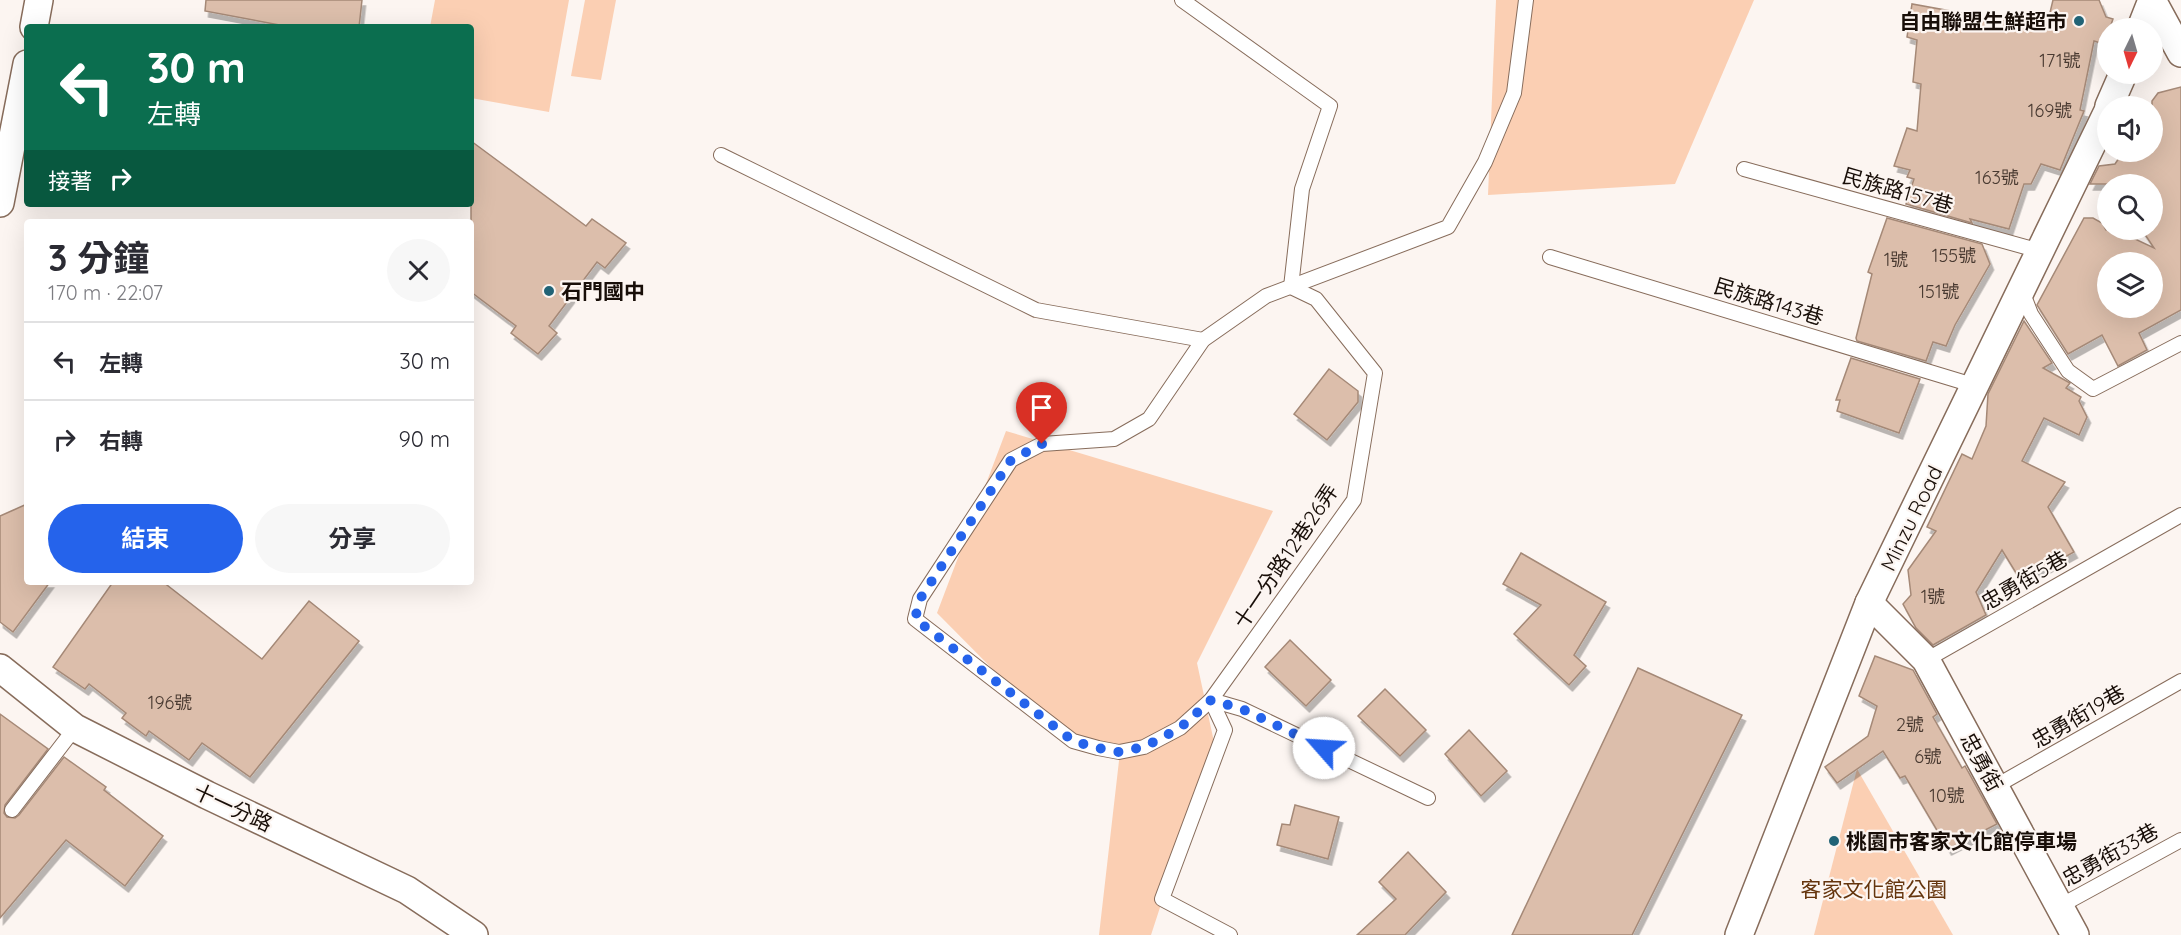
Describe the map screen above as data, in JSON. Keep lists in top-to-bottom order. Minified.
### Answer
{"streets":{"street":["Minzu Road","忠勇街","十一分路"],"lane":["民族路157巷","民族路143巷","十一分路12巷26弄","忠勇街5巷","忠勇街19巷","忠勇街33巷"]},"crossings":[["民族路157巷","Minzu Road"],["民族路143巷","Minzu Road"],["Minzu Road","忠勇街"],["忠勇街5巷","忠勇街"],["忠勇街19巷","忠勇街"],["忠勇街","忠勇街33巷"]],"parks":["客家文化館公園"],"places":["自由聯盟生鮮超市","石門國中","桃園市客家文化館停車場"],"house_numbers":["171號","169號","163號","155號","1號","151號","1號","196號","2號","6號","10號"],"north":"bottom","page":{"turn":["30 m","左轉"],"then":"接著","heading":["3 分鐘","170 m · 22:07"],"list":[{"name":"左轉","value":"30 m"},{"name":"右轉","value":"90 m"}],"buttons":["結束","分享"]}}
